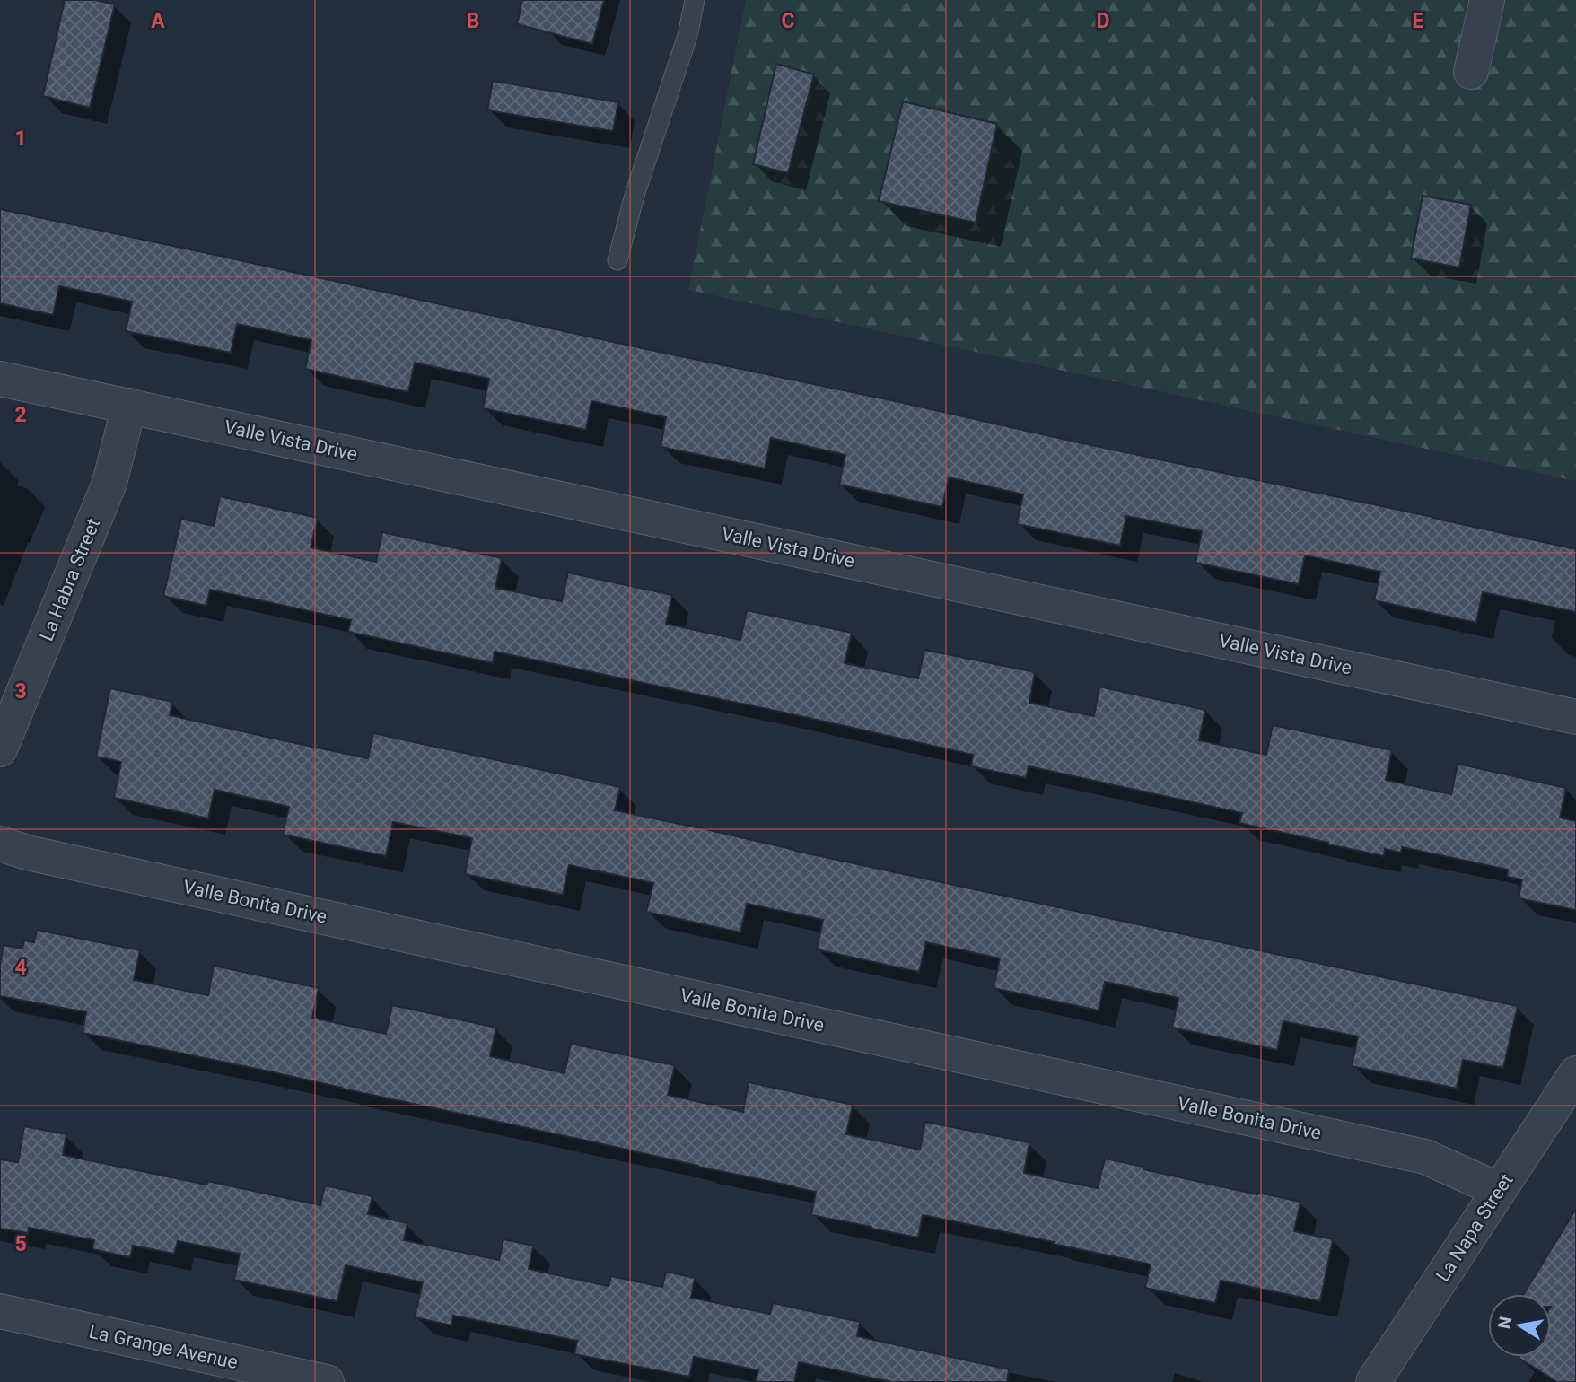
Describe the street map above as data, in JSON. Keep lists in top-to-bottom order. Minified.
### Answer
{"streets":{"street":["Valle Vista Drive","La Habra Street","Valle Bonita Drive","La Napa Street","La Grange Avenue"]},"crossings":[["Valle Vista Drive","La Habra Street"],["Valle Bonita Drive","La Napa Street"]],"north":"left","grid":{"columns":["A","B","C","D","E"],"rows":["1","2","3","4","5"]}}
